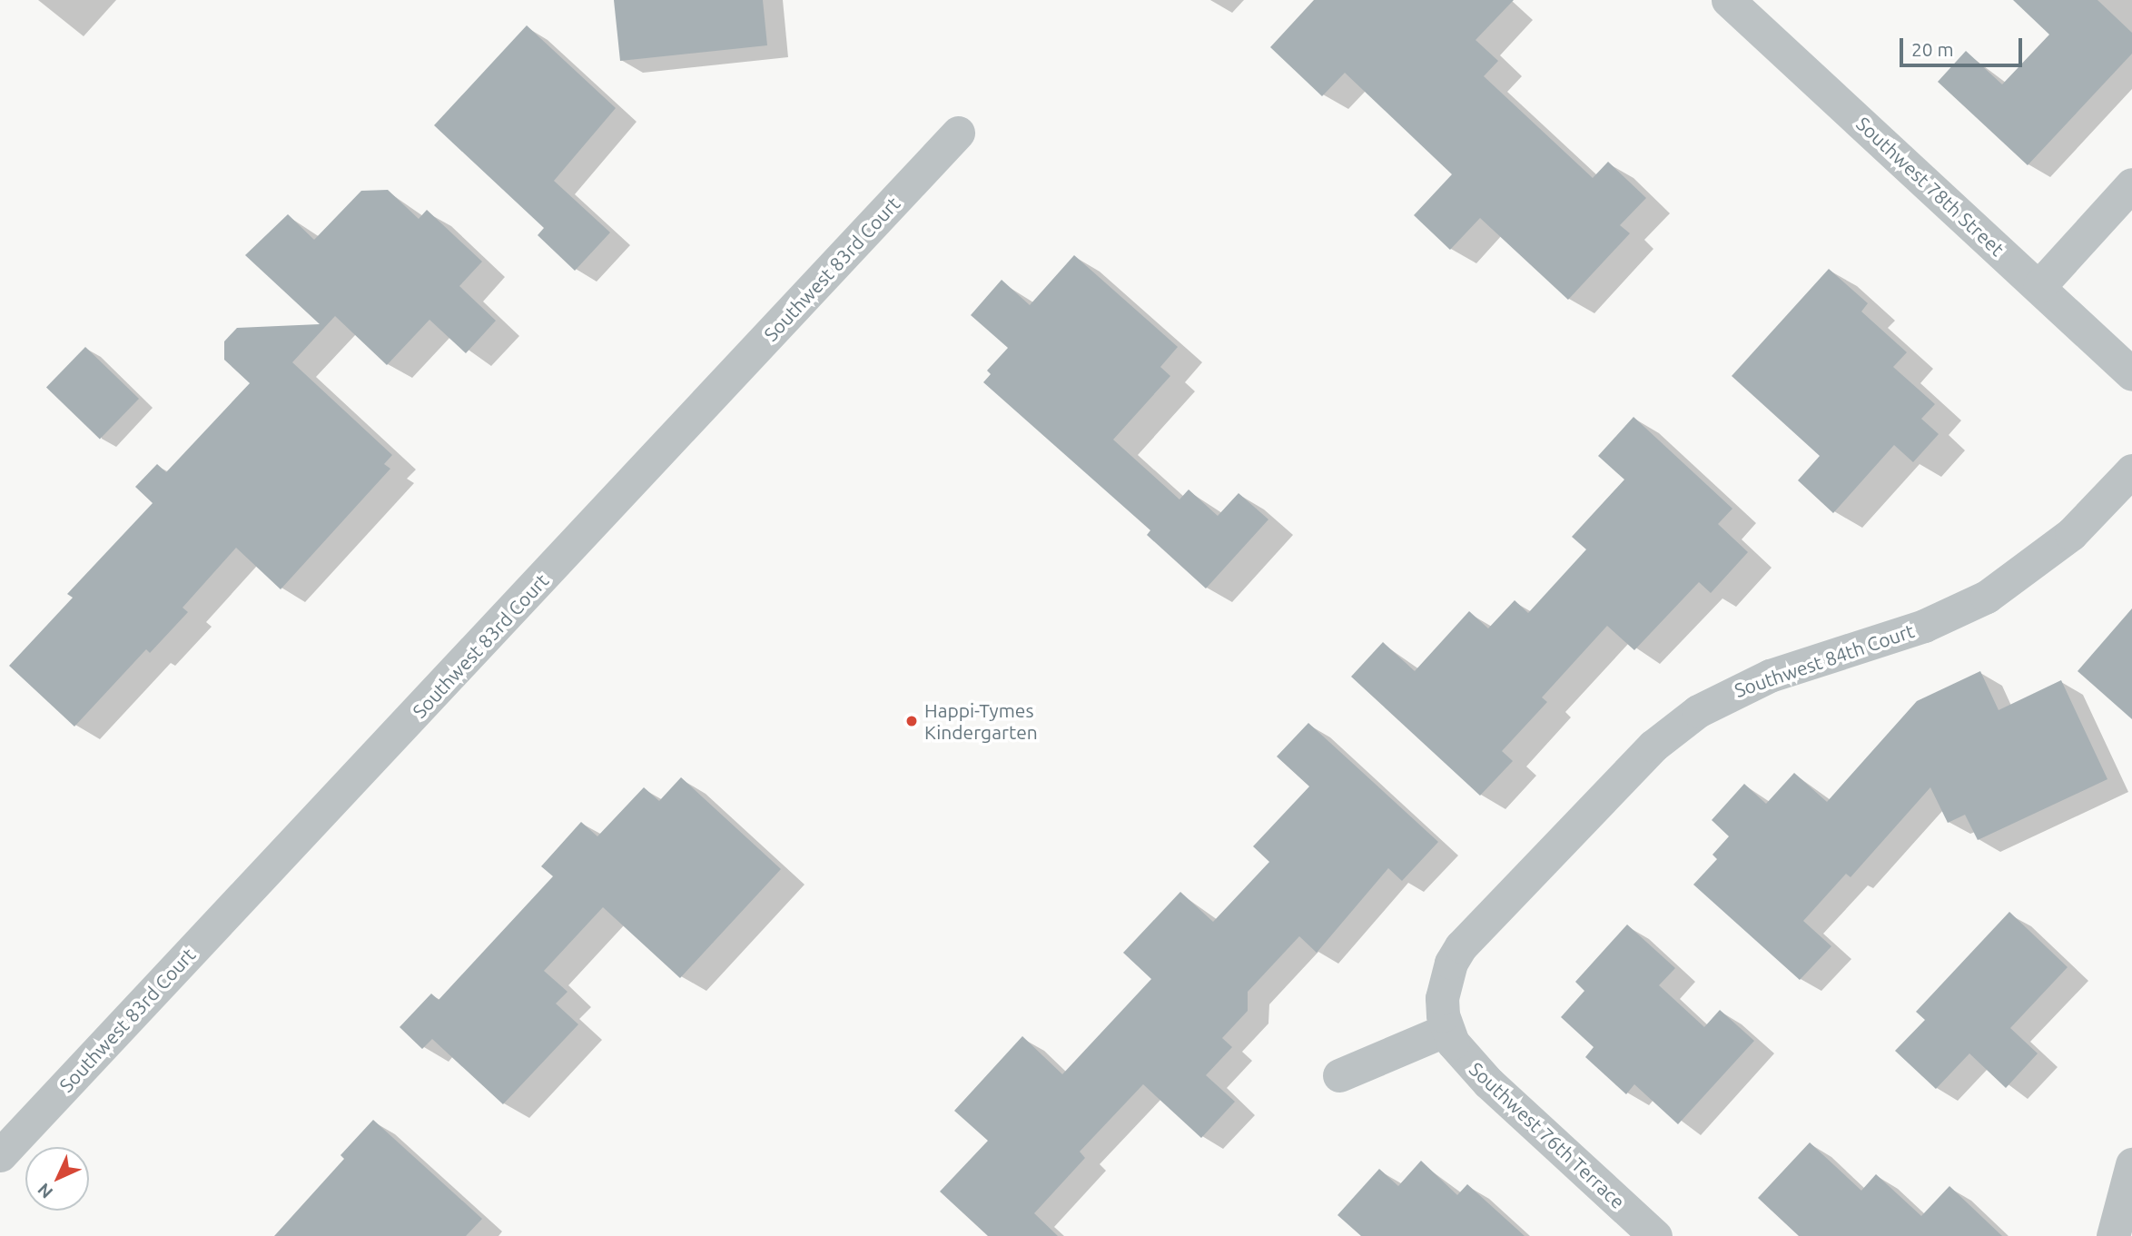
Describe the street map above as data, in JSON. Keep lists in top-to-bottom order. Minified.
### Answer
{"streets":{"street":["Southwest 78th Street","Southwest 83rd Court","Southwest 84th Court","Southwest 76th Terrace"]},"crossings":[["Southwest 84th Court","Southwest 76th Terrace"]],"places":["Happi-Tymes Kindergarten"],"scale_bar":"20 m","north":"bottom left"}
